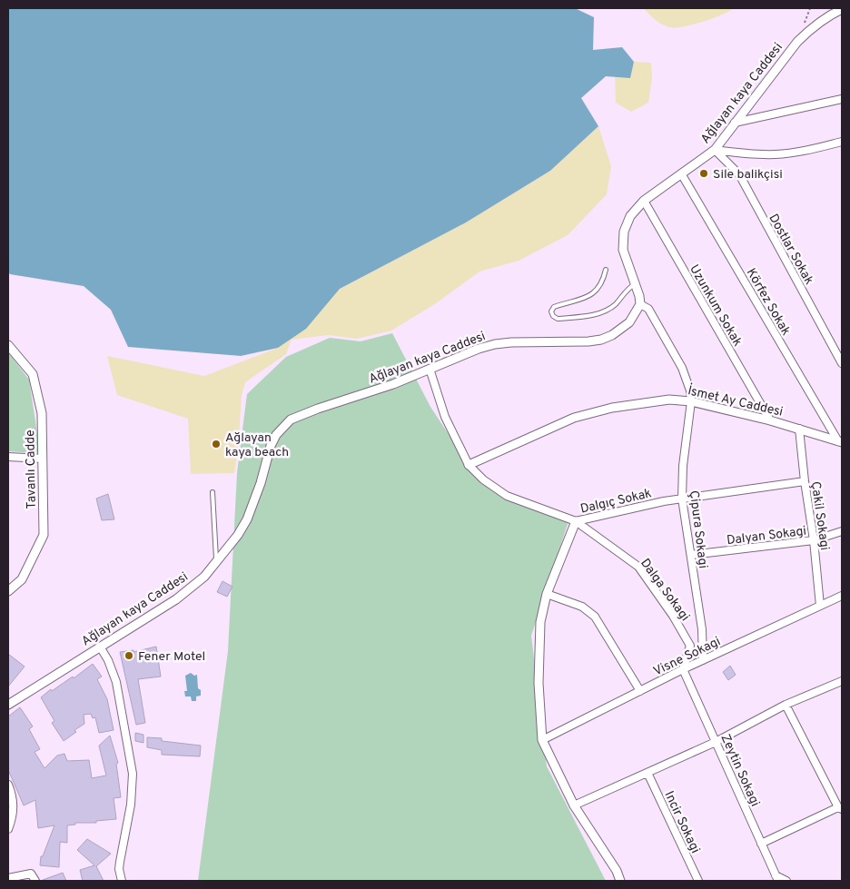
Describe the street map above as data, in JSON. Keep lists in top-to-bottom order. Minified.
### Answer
{"streets":{"street":["Ağlayan kaya Caddesi","Dostlar Sokak","Körfez Sokak","Uzunkum Sokak","İsmet Ay Caddesi","Tavanlı Cadde","Dalgıç Sokak","Çakil Sokagi","Çipura Sokagi","Dalyan Sokagi","Dalga Sokagi","Visne Sokagi","Zeytin Sokagi","Incir Sokagi"]},"crossings":[["Ağlayan kaya Caddesi","Dostlar Sokak"],["Ağlayan kaya Caddesi","Körfez Sokak"],["Ağlayan kaya Caddesi","Uzunkum Sokak"],["Ağlayan kaya Caddesi","Dalgıç Sokak"],["Ağlayan kaya Caddesi","Çipura Sokagi"],["Körfez Sokak","İsmet Ay Caddesi"],["Uzunkum Sokak","İsmet Ay Caddesi"],["İsmet Ay Caddesi","Dalgıç Sokak"],["İsmet Ay Caddesi","Çakil Sokagi"],["İsmet Ay Caddesi","Çipura Sokagi"],["Dalgıç Sokak","Çakil Sokagi"],["Dalgıç Sokak","Çipura Sokagi"],["Dalgıç Sokak","Dalga Sokagi"],["Çakil Sokagi","Dalyan Sokagi"],["Çakil Sokagi","Visne Sokagi"],["Çipura Sokagi","Dalyan Sokagi"],["Çipura Sokagi","Visne Sokagi"],["Dalga Sokagi","Visne Sokagi"],["Dalga Sokagi","Zeytin Sokagi"],["Visne Sokagi","Zeytin Sokagi"]],"places":["Sile balikçisi","Ağlayan kaya beach","Fener Motel"]}
